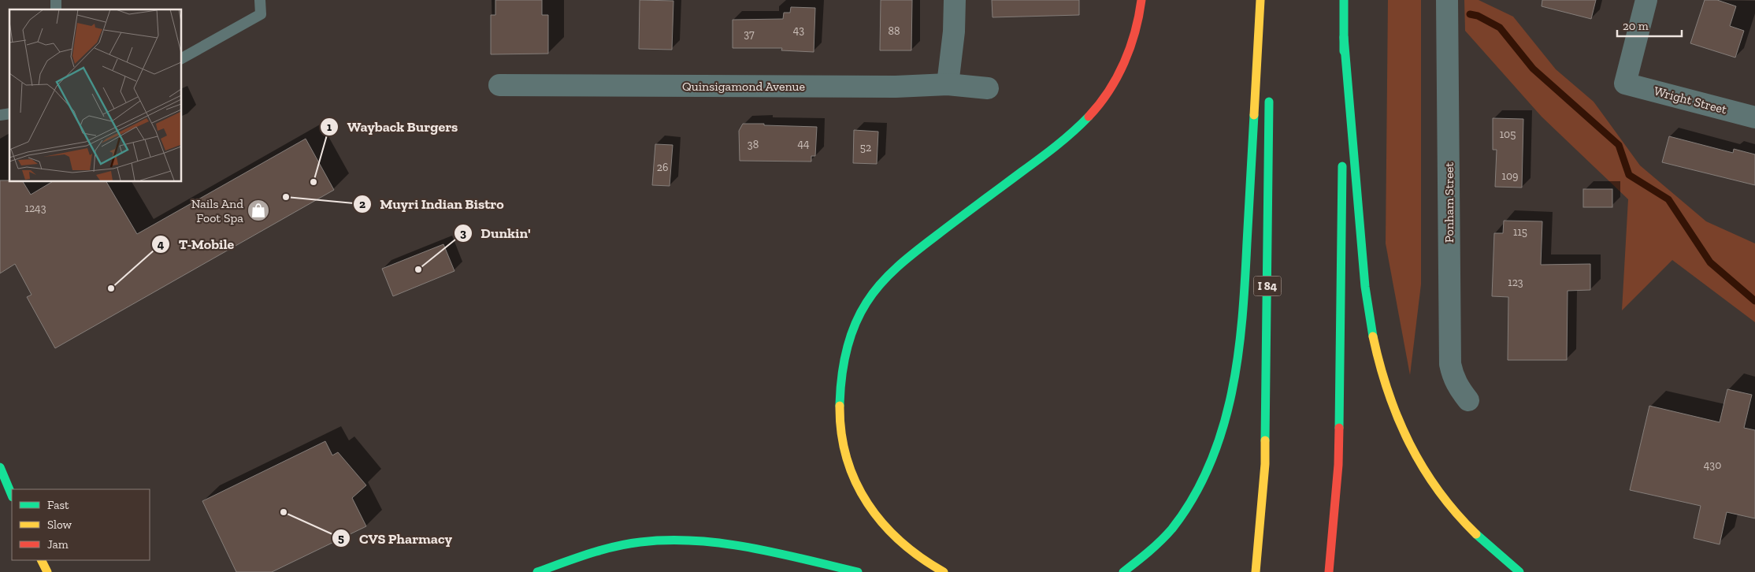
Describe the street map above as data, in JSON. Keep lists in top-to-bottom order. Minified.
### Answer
{"streets":{"main road":["I 84"],"street":["Quinsigamond Avenue","Wright Street","Ponham Street"]},"places":{"other":["Wayback Burgers","Muyri Indian Bistro","Dunkin'","T-Mobile","CVS Pharmacy"],"shop":["Nails And Foot Spa"]},"house_numbers":["43","88","37","105","44","38","52","26","109","1243","115","123","430"],"legend":["Fast","Slow","Jam"],"scale_bar":"20 m"}
